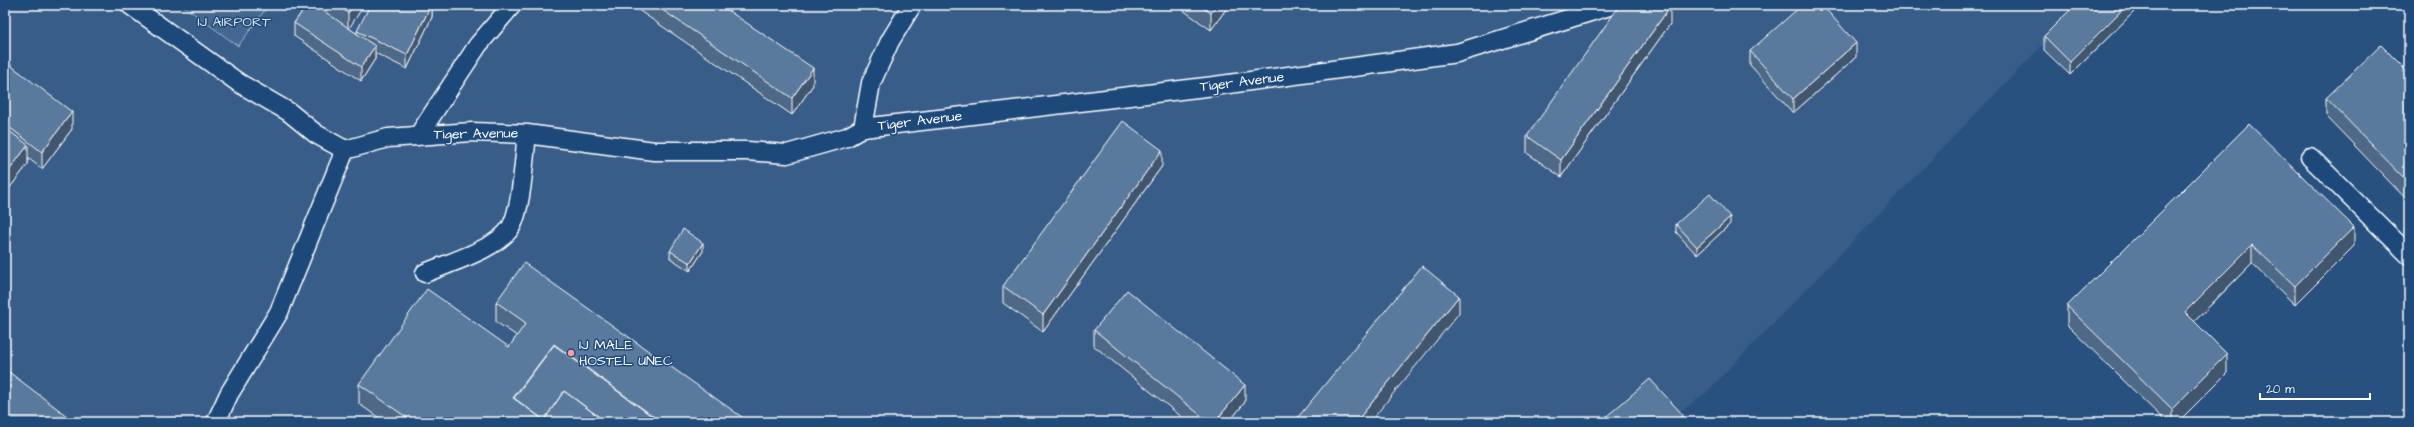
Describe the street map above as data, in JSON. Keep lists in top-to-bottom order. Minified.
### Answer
{"streets":{"lane":["Tiger Avenue"]},"parks":["IJ AIRPORT"],"places":["IJ MALE HOSTEL UNEC"],"scale_bar":"20 m"}
